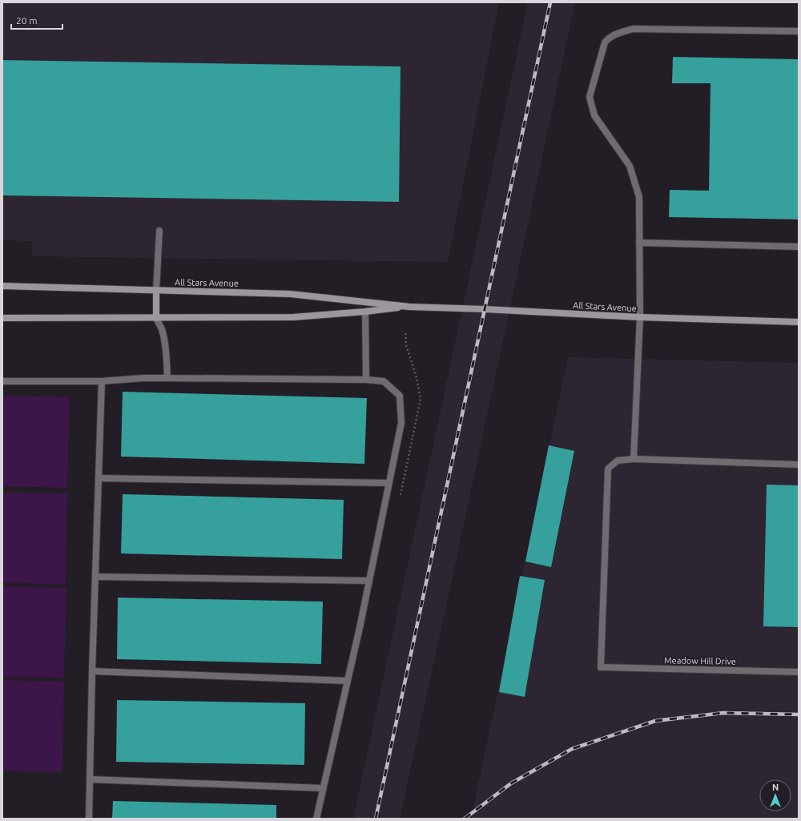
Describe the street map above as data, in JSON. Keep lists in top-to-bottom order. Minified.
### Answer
{"streets":{"street":["All Stars Avenue","Meadow Hill Drive"]},"scale_bar":"20 m","north":"top"}
